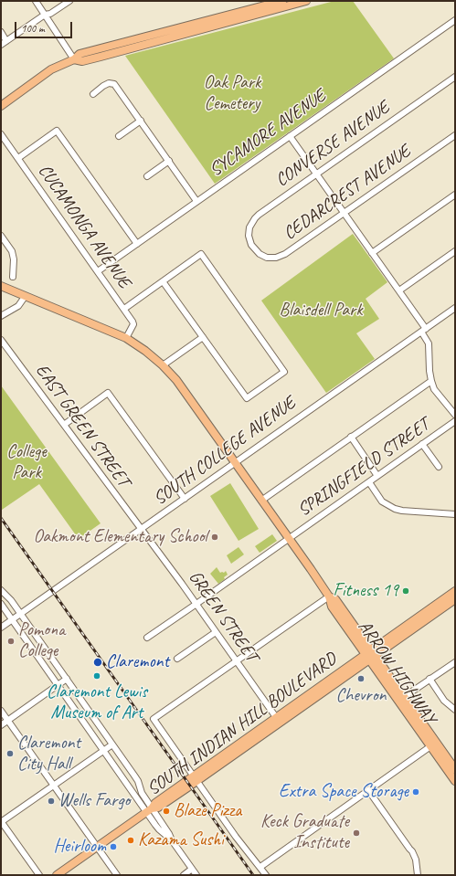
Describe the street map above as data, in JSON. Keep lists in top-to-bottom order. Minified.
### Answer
{"streets":{"main road":["ARROW HIGHWAY","SOUTH INDIAN HILL BOULEVARD"],"street":["SYCAMORE AVENUE","CONVERSE AVENUE","CEDARCREST AVENUE","CUCAMONGA AVENUE","EAST GREEN STREET","SOUTH COLLEGE AVENUE","SPRINGFIELD STREET","GREEN STREET"]},"crossings":[["SYCAMORE AVENUE","CUCAMONGA AVENUE"],["CONVERSE AVENUE","CEDARCREST AVENUE"],["CUCAMONGA AVENUE","ARROW HIGHWAY"],["EAST GREEN STREET","SOUTH COLLEGE AVENUE"],["EAST GREEN STREET","GREEN STREET"],["SOUTH COLLEGE AVENUE","GREEN STREET"],["SOUTH COLLEGE AVENUE","ARROW HIGHWAY"],["SPRINGFIELD STREET","GREEN STREET"],["SPRINGFIELD STREET","ARROW HIGHWAY"],["GREEN STREET","SOUTH INDIAN HILL BOULEVARD"],["ARROW HIGHWAY","SOUTH INDIAN HILL BOULEVARD"]],"parks":["Oak Park Cemetery","Blaisdell Park","College Park"],"places":["Oakmont Elementary School","Fitness 19","Pomona College","Claremont","Claremont Lewis Museum of Art","Chevron","Claremont City Hall","Extra Space Storage","Wells Fargo","Blaze Pizza","Keck Graduate Institute","Kazama Sushi","Heirloom"],"scale_bar":"100 m"}
